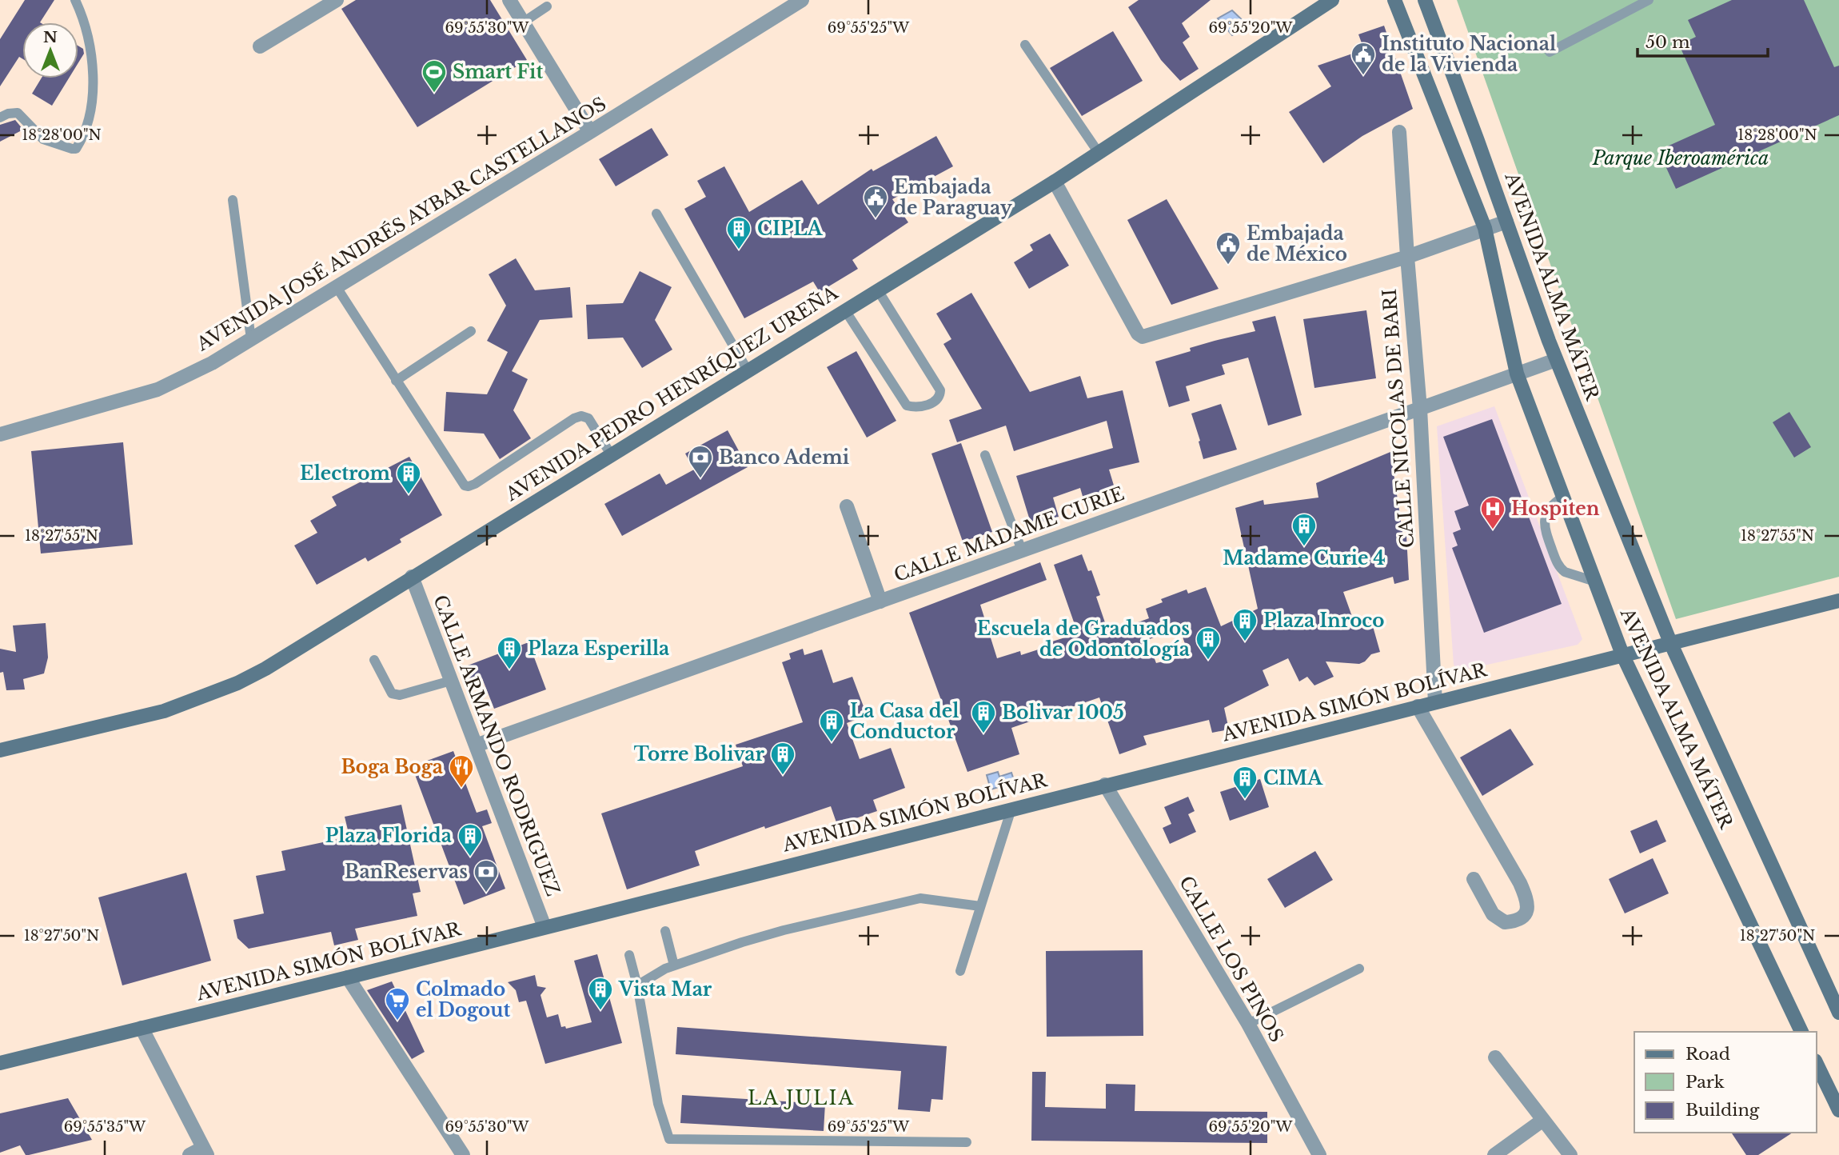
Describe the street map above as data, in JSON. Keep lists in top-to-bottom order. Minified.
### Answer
{"streets":{"main road":["AVENIDA ALMA MÁTER","AVENIDA PEDRO HENRÍQUEZ UREÑA","AVENIDA SIMÓN BOLÍVAR"],"street":["AVENIDA JOSÉ ANDRÉS AYBAR CASTELLANOS","CALLE NICOLAS DE BARI","CALLE MADAME CURIE","CALLE ARMANDO RODRIGUEZ","CALLE LOS PINOS"]},"crossings":[["AVENIDA ALMA MÁTER","CALLE MADAME CURIE"],["AVENIDA ALMA MÁTER","AVENIDA SIMÓN BOLÍVAR"],["AVENIDA PEDRO HENRÍQUEZ UREÑA","CALLE ARMANDO RODRIGUEZ"],["CALLE NICOLAS DE BARI","CALLE MADAME CURIE"],["CALLE NICOLAS DE BARI","AVENIDA SIMÓN BOLÍVAR"],["CALLE MADAME CURIE","CALLE ARMANDO RODRIGUEZ"],["AVENIDA SIMÓN BOLÍVAR","CALLE ARMANDO RODRIGUEZ"],["AVENIDA SIMÓN BOLÍVAR","CALLE LOS PINOS"]],"districts":["LA JULIA"],"parks":["Parque Iberoamérica"],"places":{"public building":["Instituto Nacional de la Vivienda","Embajada de Paraguay","Embajada de México"],"sports":["Smart Fit"],"building":["CIPLA","Electrom","Madame Curie 4","Plaza Inroco","Escuela de Graduados de Odontología","Plaza Esperilla","Bolivar 1005","La Casa del Conductor","Torre Bolivar","CIMA","Plaza Florida","Vista Mar"],"bank":["Banco Ademi","BanReservas"],"hospital":["Hospiten"],"restaurant":["Boga Boga"],"supermarket":["Colmado el Dogout"]},"legend":["Road","Park","Building"],"scale_bar":"50 m","north":"top","coordinates":["69°55'30\"W","69°55'25\"W","69°55'20\"W","18°28'00\"N","18°27'55\"N","18°27'50\"N","69°55'35\"W"]}
